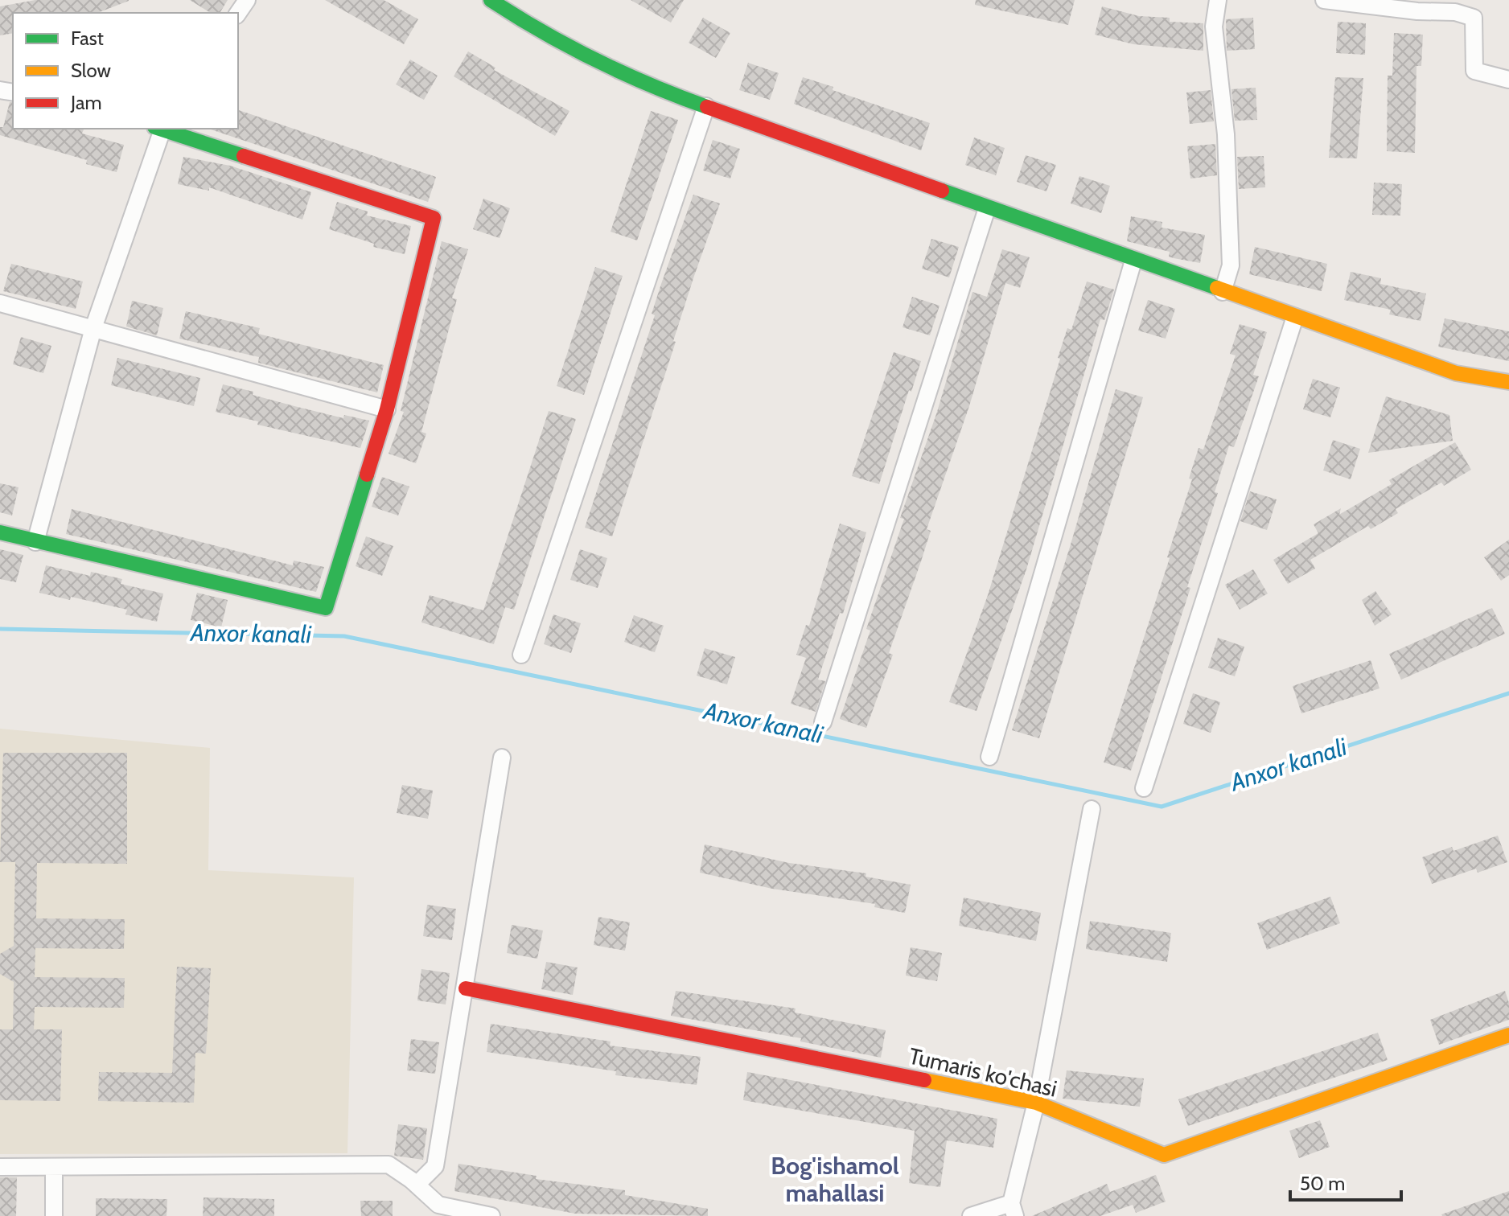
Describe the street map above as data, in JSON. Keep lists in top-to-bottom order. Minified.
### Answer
{"streets":{"street":["Tumaris ko'chasi"]},"districts":["Bog'ishamol mahallasi"],"water":["Anxor kanali"],"legend":["Fast","Slow","Jam"],"scale_bar":"50 m"}
